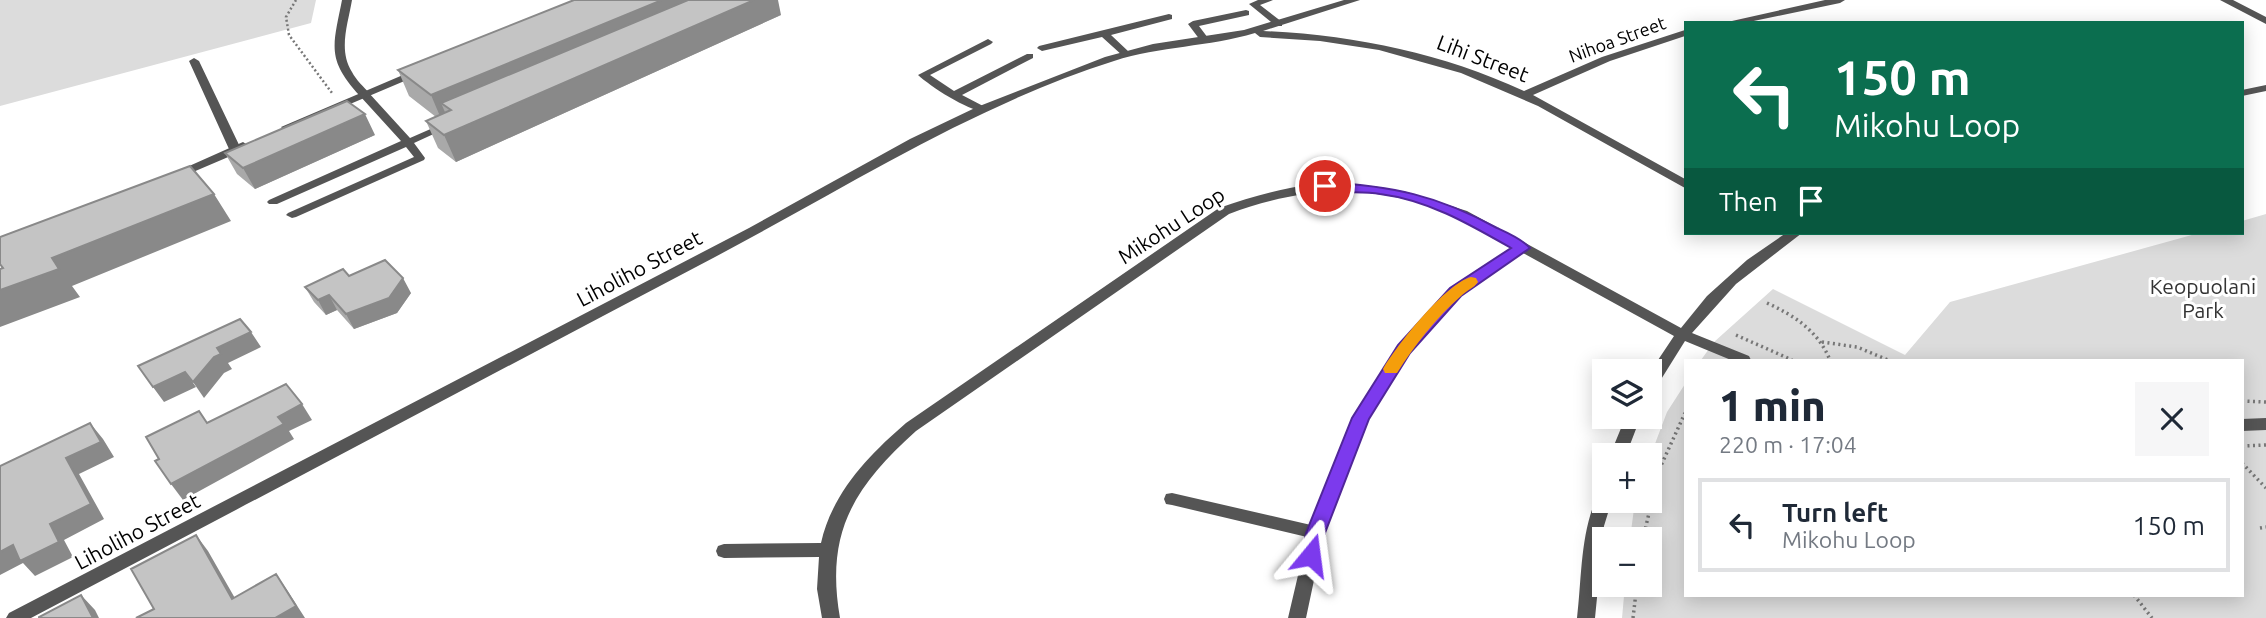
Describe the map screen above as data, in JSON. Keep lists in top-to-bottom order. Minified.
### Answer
{"streets":{"street":["Nihoa Street","Lihi Street","Mikohu Loop","Liholiho Street"]},"crossings":[["Nihoa Street","Lihi Street"],["Lihi Street","Liholiho Street"]],"parks":["Keopuolani Park"],"page":{"turn":["150 m","Mikohu Loop"],"then":"Then","map_buttons":["+","−"],"heading":["1 min","220 m · 17:04"],"list":[{"name":"Turn left","note":"Mikohu Loop","value":"150 m"}]}}
